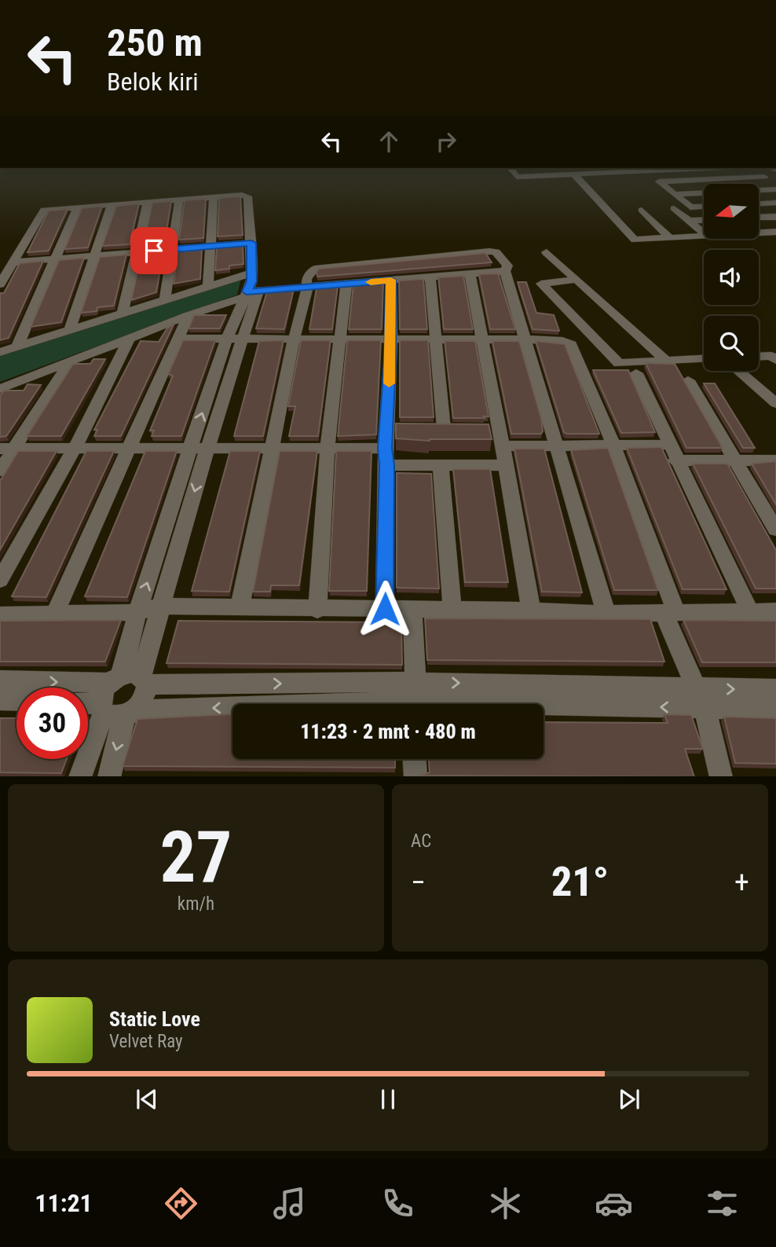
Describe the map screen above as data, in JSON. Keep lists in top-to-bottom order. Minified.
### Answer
{"north":"left","page":{"turn":["250 m","Belok kiri"],"limit":"30","trip":"11:23 · 2 mnt · 480 m","tile":[["27","km/h"],"AC"],"heat":["−","21°","+"],"song":["Static Love","Velvet Ray"],"tabs":"11:21"}}
